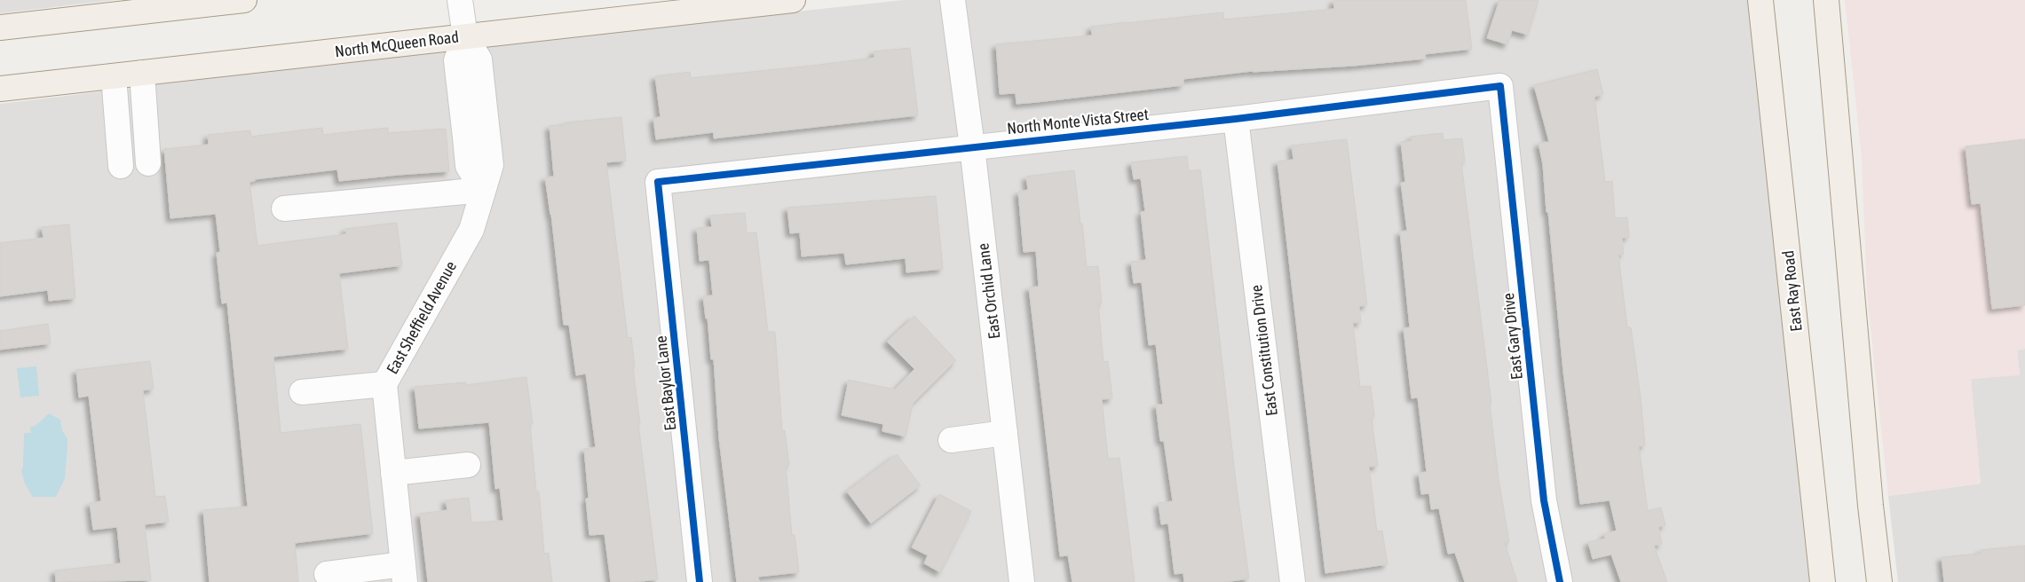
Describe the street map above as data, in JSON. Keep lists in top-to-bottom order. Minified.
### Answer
{"streets":{"main road":["North McQueen Road","East Ray Road"],"street":["North Monte Vista Street","East Orchid Lane","East Sheffield Avenue","East Gary Drive","East Constitution Drive","East Baylor Lane"]},"crossings":[["North McQueen Road","East Sheffield Avenue"],["North Monte Vista Street","East Orchid Lane"],["North Monte Vista Street","East Gary Drive"],["North Monte Vista Street","East Constitution Drive"],["North Monte Vista Street","East Baylor Lane"]]}
